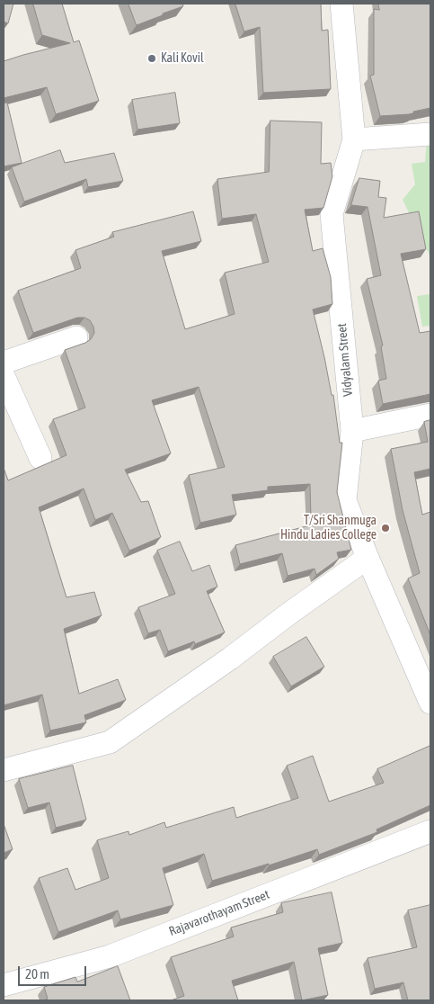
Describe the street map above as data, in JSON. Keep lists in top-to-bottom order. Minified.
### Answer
{"streets":{"street":["Vidyalam Street","Rajavarothayam Street"]},"places":["Kali Kovil","T/Sri Shanmuga Hindu Ladies College"],"scale_bar":"20 m"}
